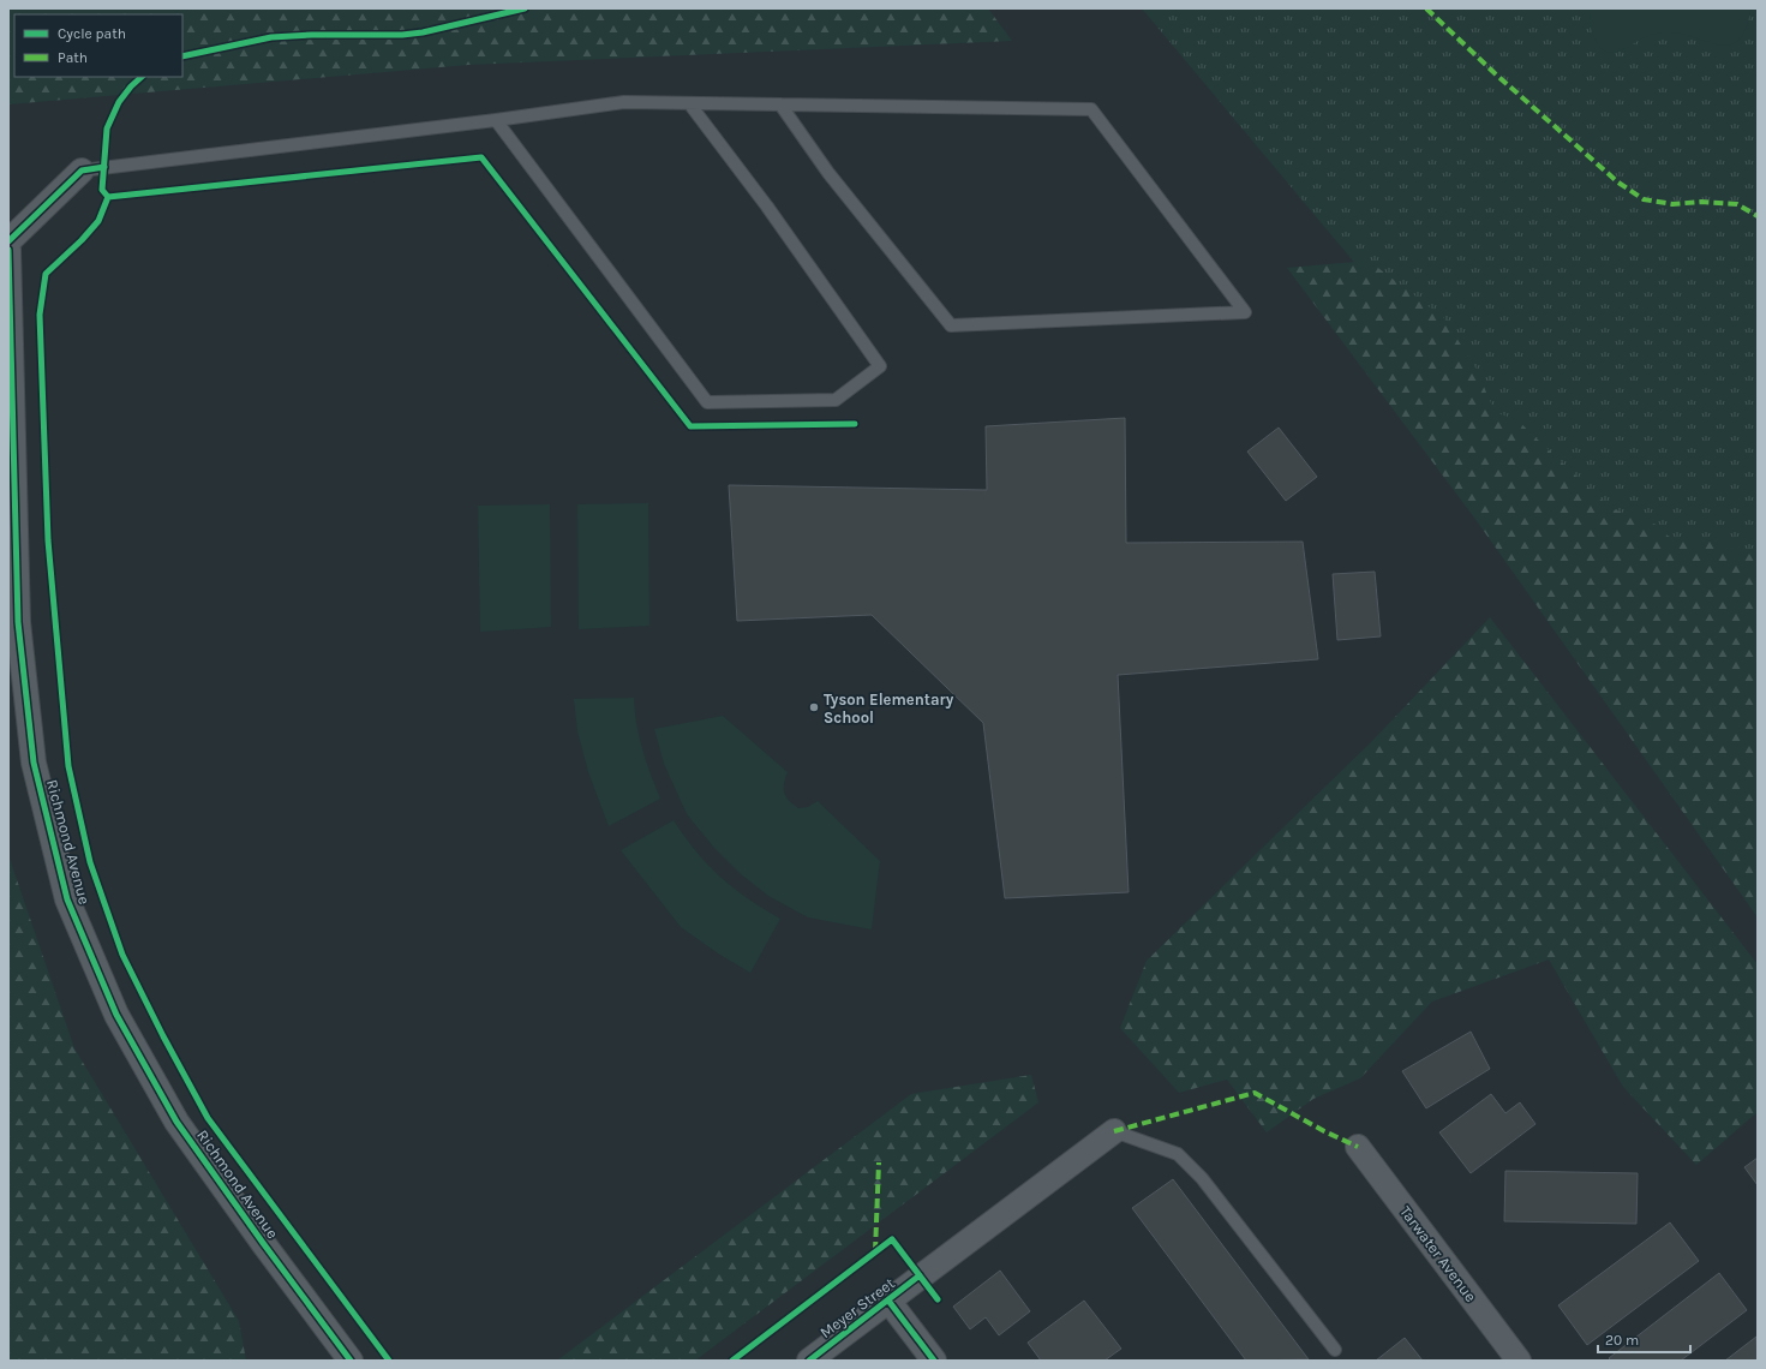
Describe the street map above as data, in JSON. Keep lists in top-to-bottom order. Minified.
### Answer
{"streets":{"street":["Richmond Avenue","Tarwater Avenue","Meyer Street"]},"places":["Tyson Elementary School"],"legend":["Cycle path","Path"],"scale_bar":"20 m"}
